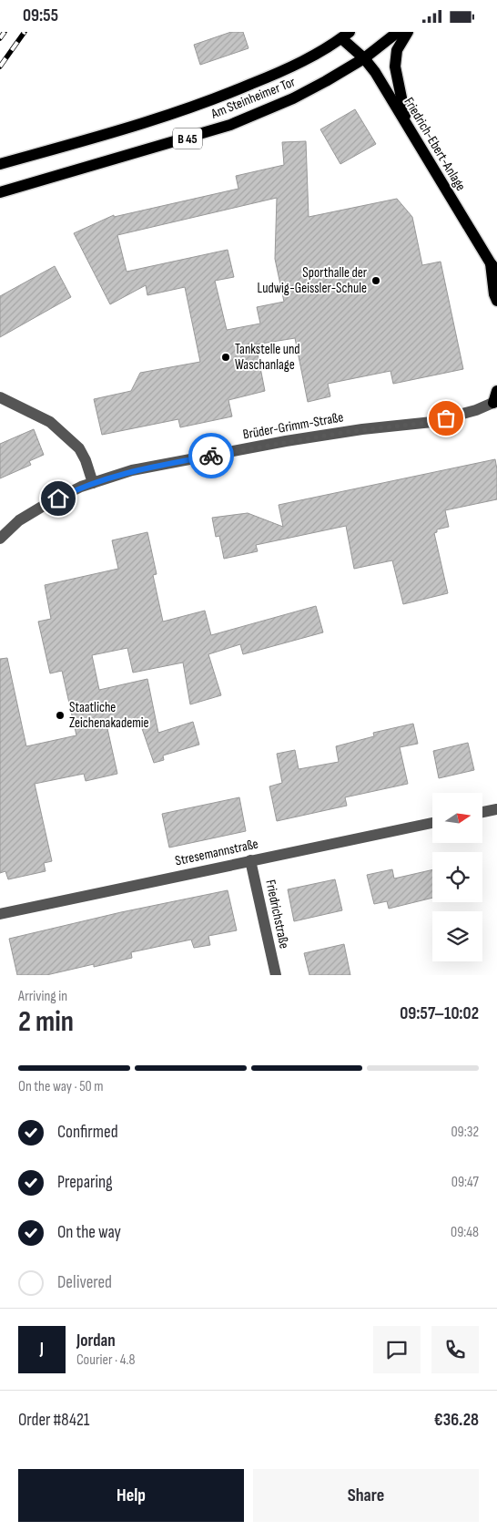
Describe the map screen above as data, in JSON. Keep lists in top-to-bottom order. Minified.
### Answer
{"streets":{"main road":["Am Steinheimer Tor","B 45","Friedrich-Ebert-Anlage"],"street":["Brüder-Grimm-Straße","Stresemannstraße","Friedrichstraße"]},"crossings":[["Am Steinheimer Tor","Friedrich-Ebert-Anlage"],["Stresemannstraße","Friedrichstraße"]],"places":["Sporthalle der Ludwig-Geissler-Schule","Tankstelle und Waschanlage","Staatliche Zeichenakademie"],"north":"right","page":{"status":"09:55","heading":["2 min","Arriving in","09:57–10:02"],"panel":["Jordan","Courier · 4.8","Order #8421","€36.28"],"bar":"On the way · 50 m","list":[["Confirmed","09:32"],["Preparing","09:47"],["On the way","09:48"],"Delivered"],"round":"J","buttons":["Help","Share"]}}
